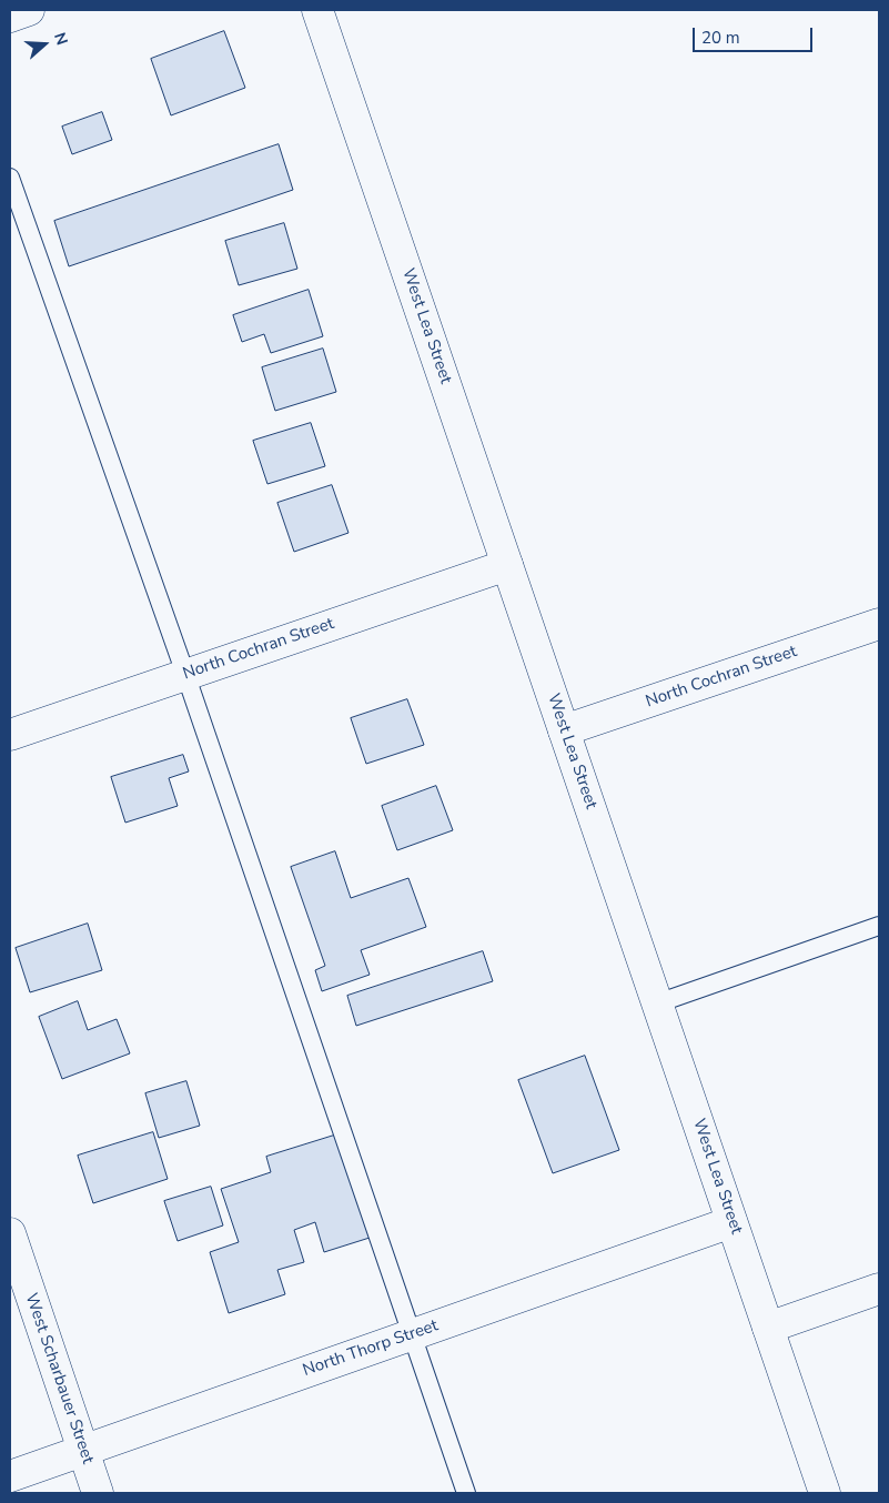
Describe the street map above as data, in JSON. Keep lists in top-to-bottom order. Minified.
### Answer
{"streets":{"street":["West Lea Street","North Cochran Street","North Thorp Street","West Scharbauer Street"]},"crossings":[["West Lea Street","North Cochran Street"],["West Lea Street","North Thorp Street"],["North Thorp Street","West Scharbauer Street"]],"scale_bar":"20 m","north":"right"}
